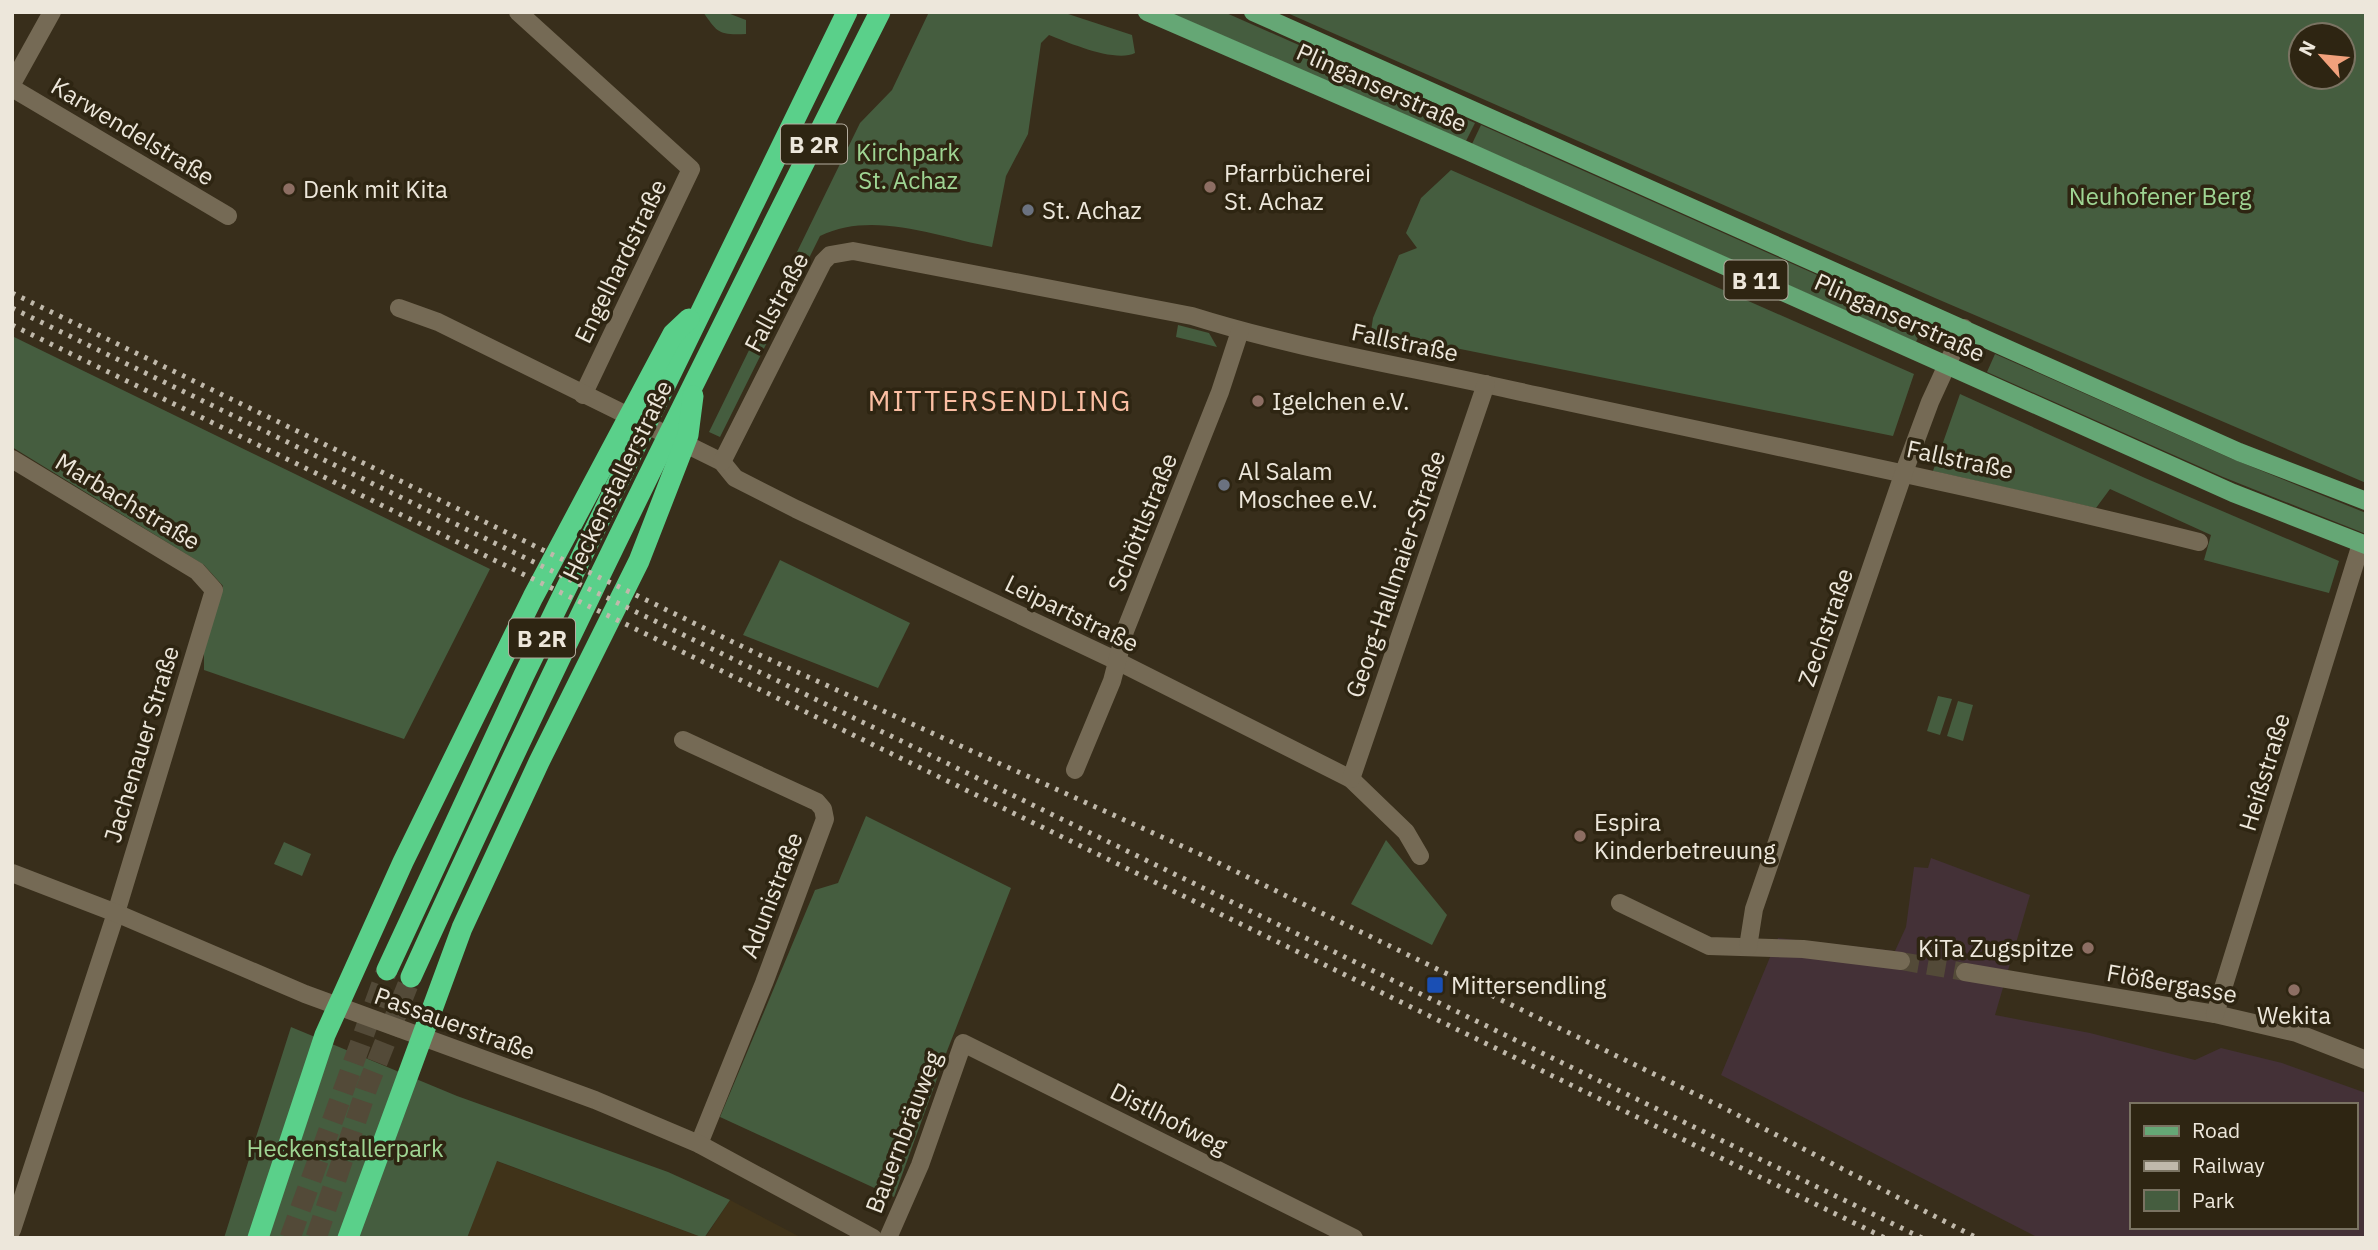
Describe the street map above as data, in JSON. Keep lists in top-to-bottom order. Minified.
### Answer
{"streets":{"highway":["B 2R","Heckenstallerstraße"],"main road":["Plinganserstraße","B 11"],"street":["Karwendelstraße","Engelhardstraße","Fallstraße","Marbachstraße","Schöttlstraße","Georg-Hallmaier-Straße","Leipartstraße","Zechstraße","Jachenauer Straße","Heißstraße","Adunistraße","Flößergasse","Passauerstraße","Distlhofweg","Bauernbräuweg"]},"crossings":[["Plinganserstraße","Zechstraße"],["Plinganserstraße","Heißstraße"],["Fallstraße","Schöttlstraße"],["Fallstraße","Georg-Hallmaier-Straße"],["Fallstraße","Leipartstraße"],["Fallstraße","Zechstraße"],["Marbachstraße","Jachenauer Straße"],["Schöttlstraße","Leipartstraße"],["Georg-Hallmaier-Straße","Leipartstraße"],["Jachenauer Straße","Passauerstraße"],["Heißstraße","Flößergasse"],["Adunistraße","Passauerstraße"],["Distlhofweg","Bauernbräuweg"]],"districts":["MITTERSENDLING"],"parks":["Kirchpark St. Achaz","Neuhofener Berg","Heckenstallerpark"],"places":{"other":["Pfarrbücherei St. Achaz","Denk mit Kita","St. Achaz","Igelchen e.V.","Al Salam Moschee e.V.","Espira Kinderbetreuung","KiTa Zugspitze","Wekita"],"transit":["Mittersendling"]},"legend":["Road","Railway","Park"],"north":"top left"}
